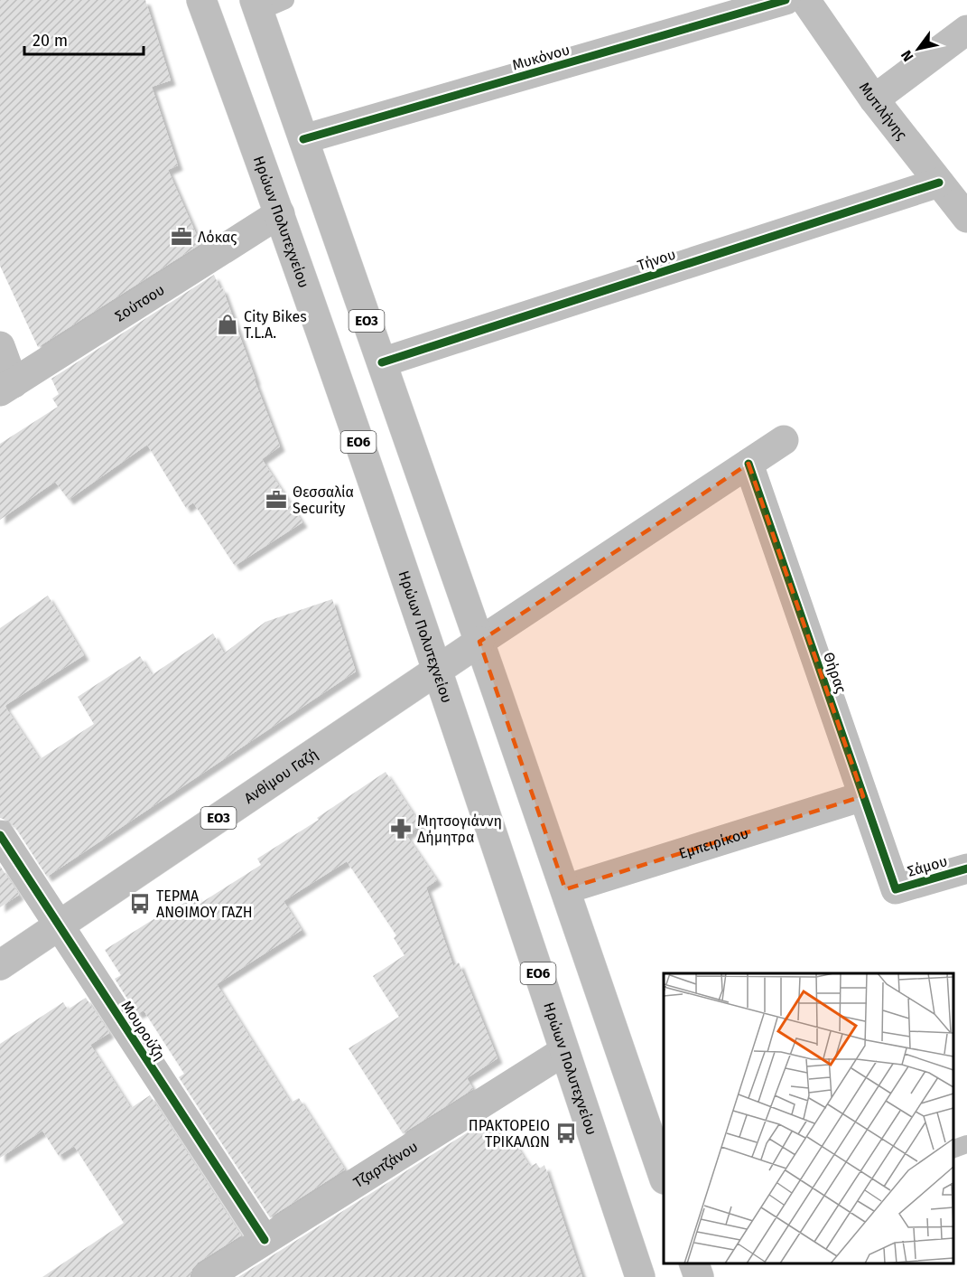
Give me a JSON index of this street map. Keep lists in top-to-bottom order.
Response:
{
  "streets": {
    "street": [
      "Μυκόνου",
      "Μυτιλήνης",
      "Ηρώων Πολυτεχνείου",
      "Τήνου",
      "Σούτσου",
      "ΕΟ3",
      "ΕΟ6",
      "Θήρας",
      "Ανθίμου Γαζή",
      "Εμπειρίκου",
      "Σάμου",
      "Μουρούζη",
      "Τζαρτζάνου"
    ]
  },
  "crossings": [
    ["Μυκόνου", "ΕΟ3"],
    ["Μυτιλήνης", "Τήνου"],
    ["Ηρώων Πολυτεχνείου", "Σούτσου"],
    ["Ηρώων Πολυτεχνείου", "Ανθίμου Γαζή"],
    ["Ηρώων Πολυτεχνείου", "Τζαρτζάνου"],
    ["Τήνου", "ΕΟ3"],
    ["ΕΟ3", "Ανθίμου Γαζή"],
    ["Θήρας", "Εμπειρίκου"],
    ["Θήρας", "Σάμου"],
    ["Ανθίμου Γαζή", "Μουρούζη"],
    ["Μουρούζη", "Τζαρτζάνου"]
  ],
  "places": {
    "office": ["Λόκας", "Θεσσαλία Security"],
    "shop": ["City Bikes T.L.A."],
    "pharmacy": ["Μητσογιάννη Δήμητρα"],
    "bus stop": ["ΤΕΡΜΑ ΑΝΘΙΜΟΥ ΓΑΖΗ", "ΠΡΑΚΤΟΡΕΙΟ ΤΡΙΚΑΛΩΝ"]
  },
  "scale_bar": "20 m",
  "north": "bottom left"
}
